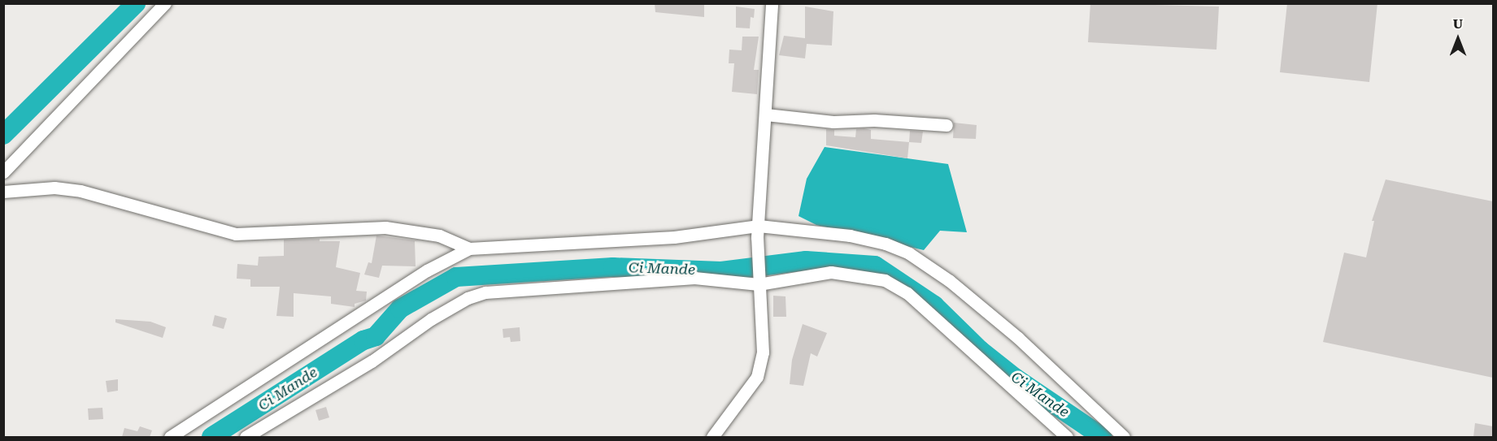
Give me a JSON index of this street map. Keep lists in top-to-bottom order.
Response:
{
  "water": ["Ci Mande"],
  "north": "top"
}
